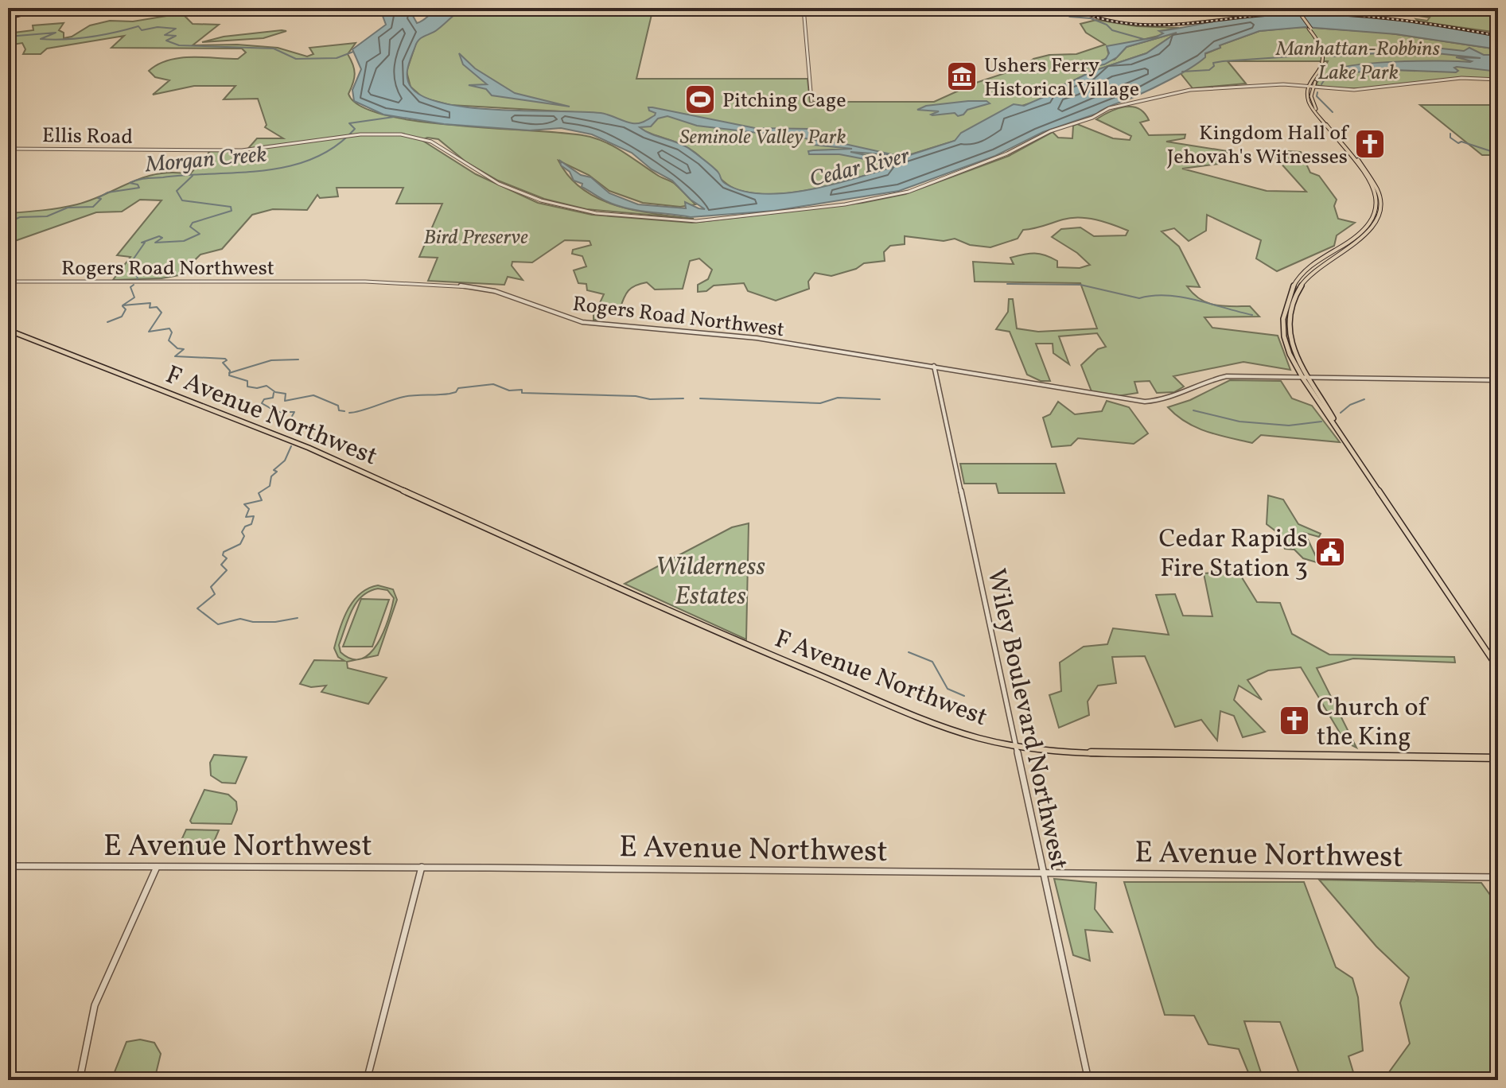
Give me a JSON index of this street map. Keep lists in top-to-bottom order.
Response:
{
  "streets": {
    "main road": ["F Avenue Northwest"],
    "street": [
      "Ellis Road",
      "Rogers Road Northwest",
      "Wiley Boulevard Northwest",
      "E Avenue Northwest"
    ]
  },
  "crossings": [
    ["Rogers Road Northwest", "Wiley Boulevard Northwest"],
    ["F Avenue Northwest", "Wiley Boulevard Northwest"],
    ["Wiley Boulevard Northwest", "E Avenue Northwest"]
  ],
  "water": ["Morgan Creek", "Cedar River"],
  "parks": [
    "Manhattan-Robbins Lake Park",
    "Seminole Valley Park",
    "Bird Preserve",
    "Wilderness Estates"
  ],
  "places": {
    "museum": ["Ushers Ferry Historical Village"],
    "sports": ["Pitching Cage"],
    "church": ["Kingdom Hall of Jehovah's Witnesses", "Church of the King"],
    "public building": ["Cedar Rapids Fire Station 3"]
  }
}
